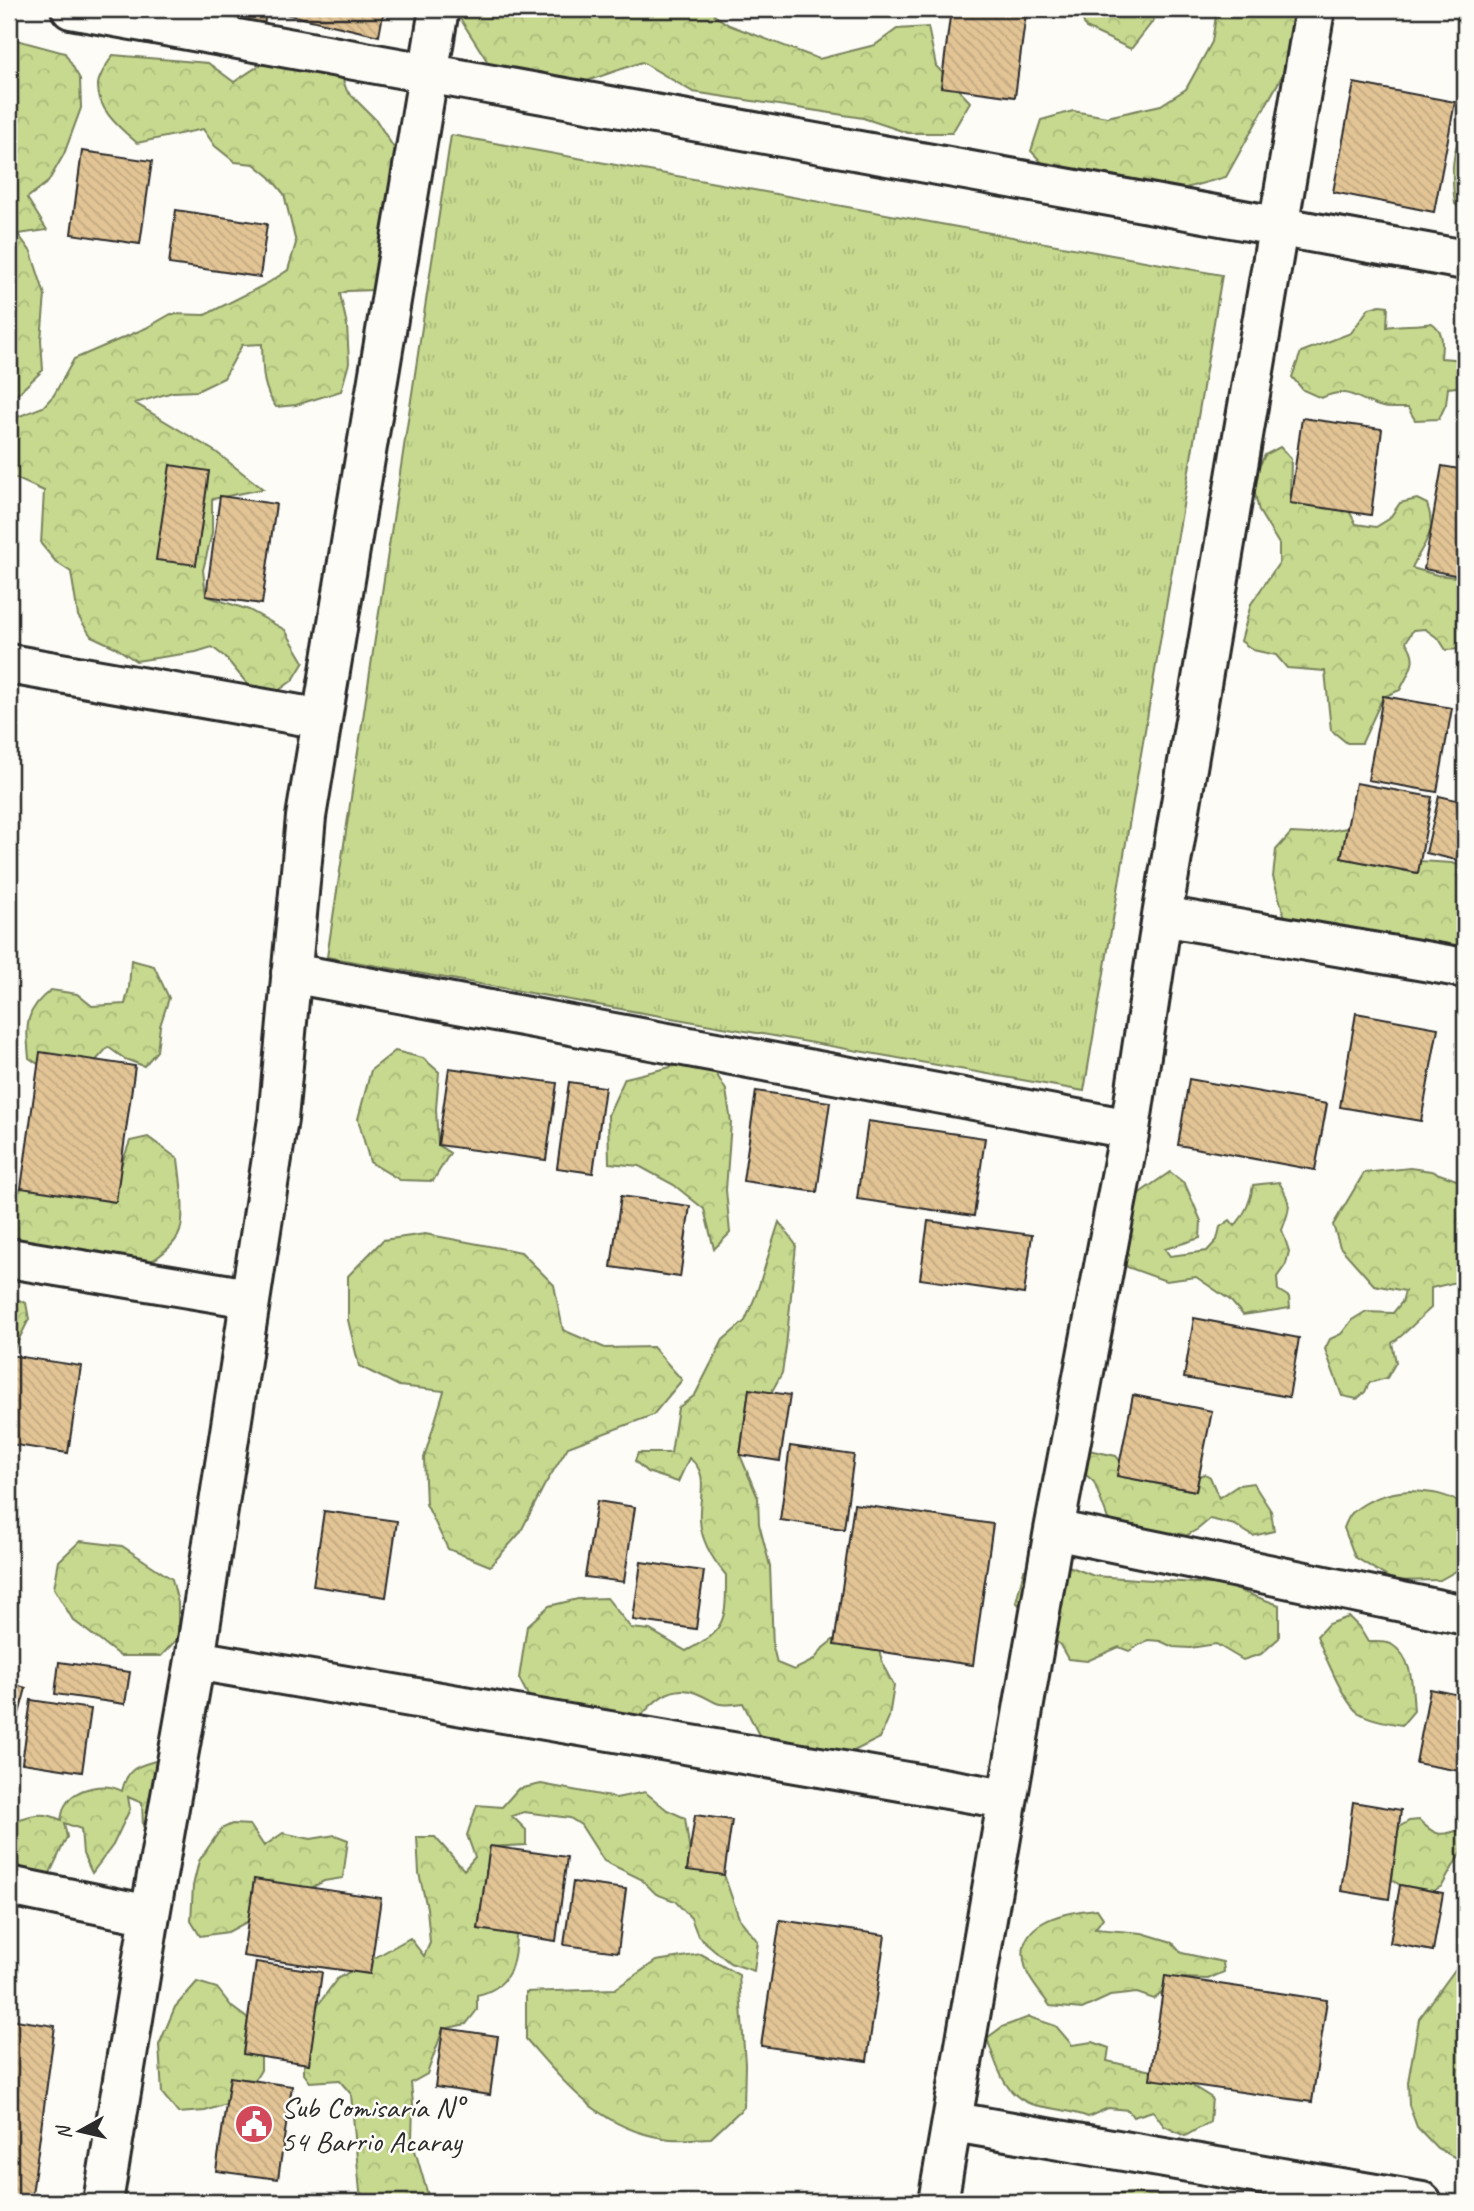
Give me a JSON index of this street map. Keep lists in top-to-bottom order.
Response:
{
  "places": {
    "public building": ["Sub Comisaría N° 54 Barrio Acaray"]
  },
  "north": "left"
}
